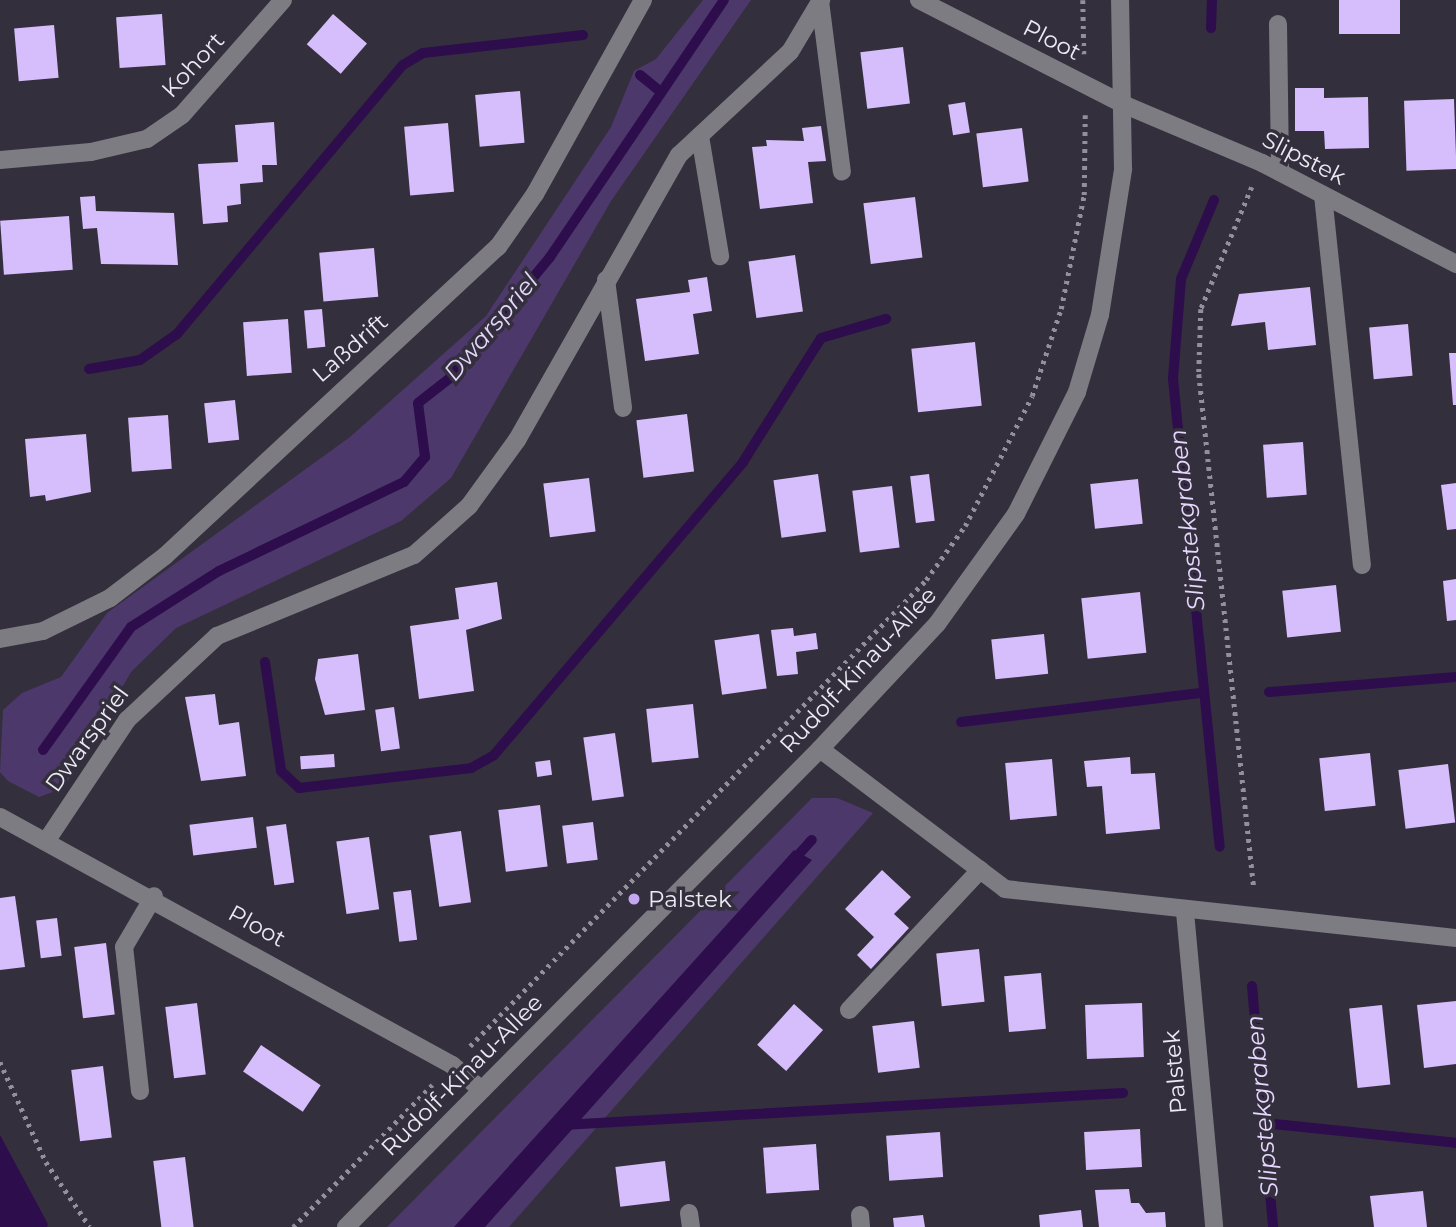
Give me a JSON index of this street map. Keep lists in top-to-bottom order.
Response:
{
  "streets": {
    "street": [
      "Ploot",
      "Kohort",
      "Slipstek",
      "Laßdrift",
      "Rudolf-Kinau-Allee",
      "Dwarspriel",
      "Palstek"
    ]
  },
  "crossings": [
    ["Ploot", "Slipstek"],
    ["Ploot", "Rudolf-Kinau-Allee"],
    ["Ploot", "Dwarspriel"],
    ["Slipstek", "Rudolf-Kinau-Allee"]
  ],
  "water": ["Dwarspriel", "Slipstekgraben"],
  "places": ["Palstek"]
}
